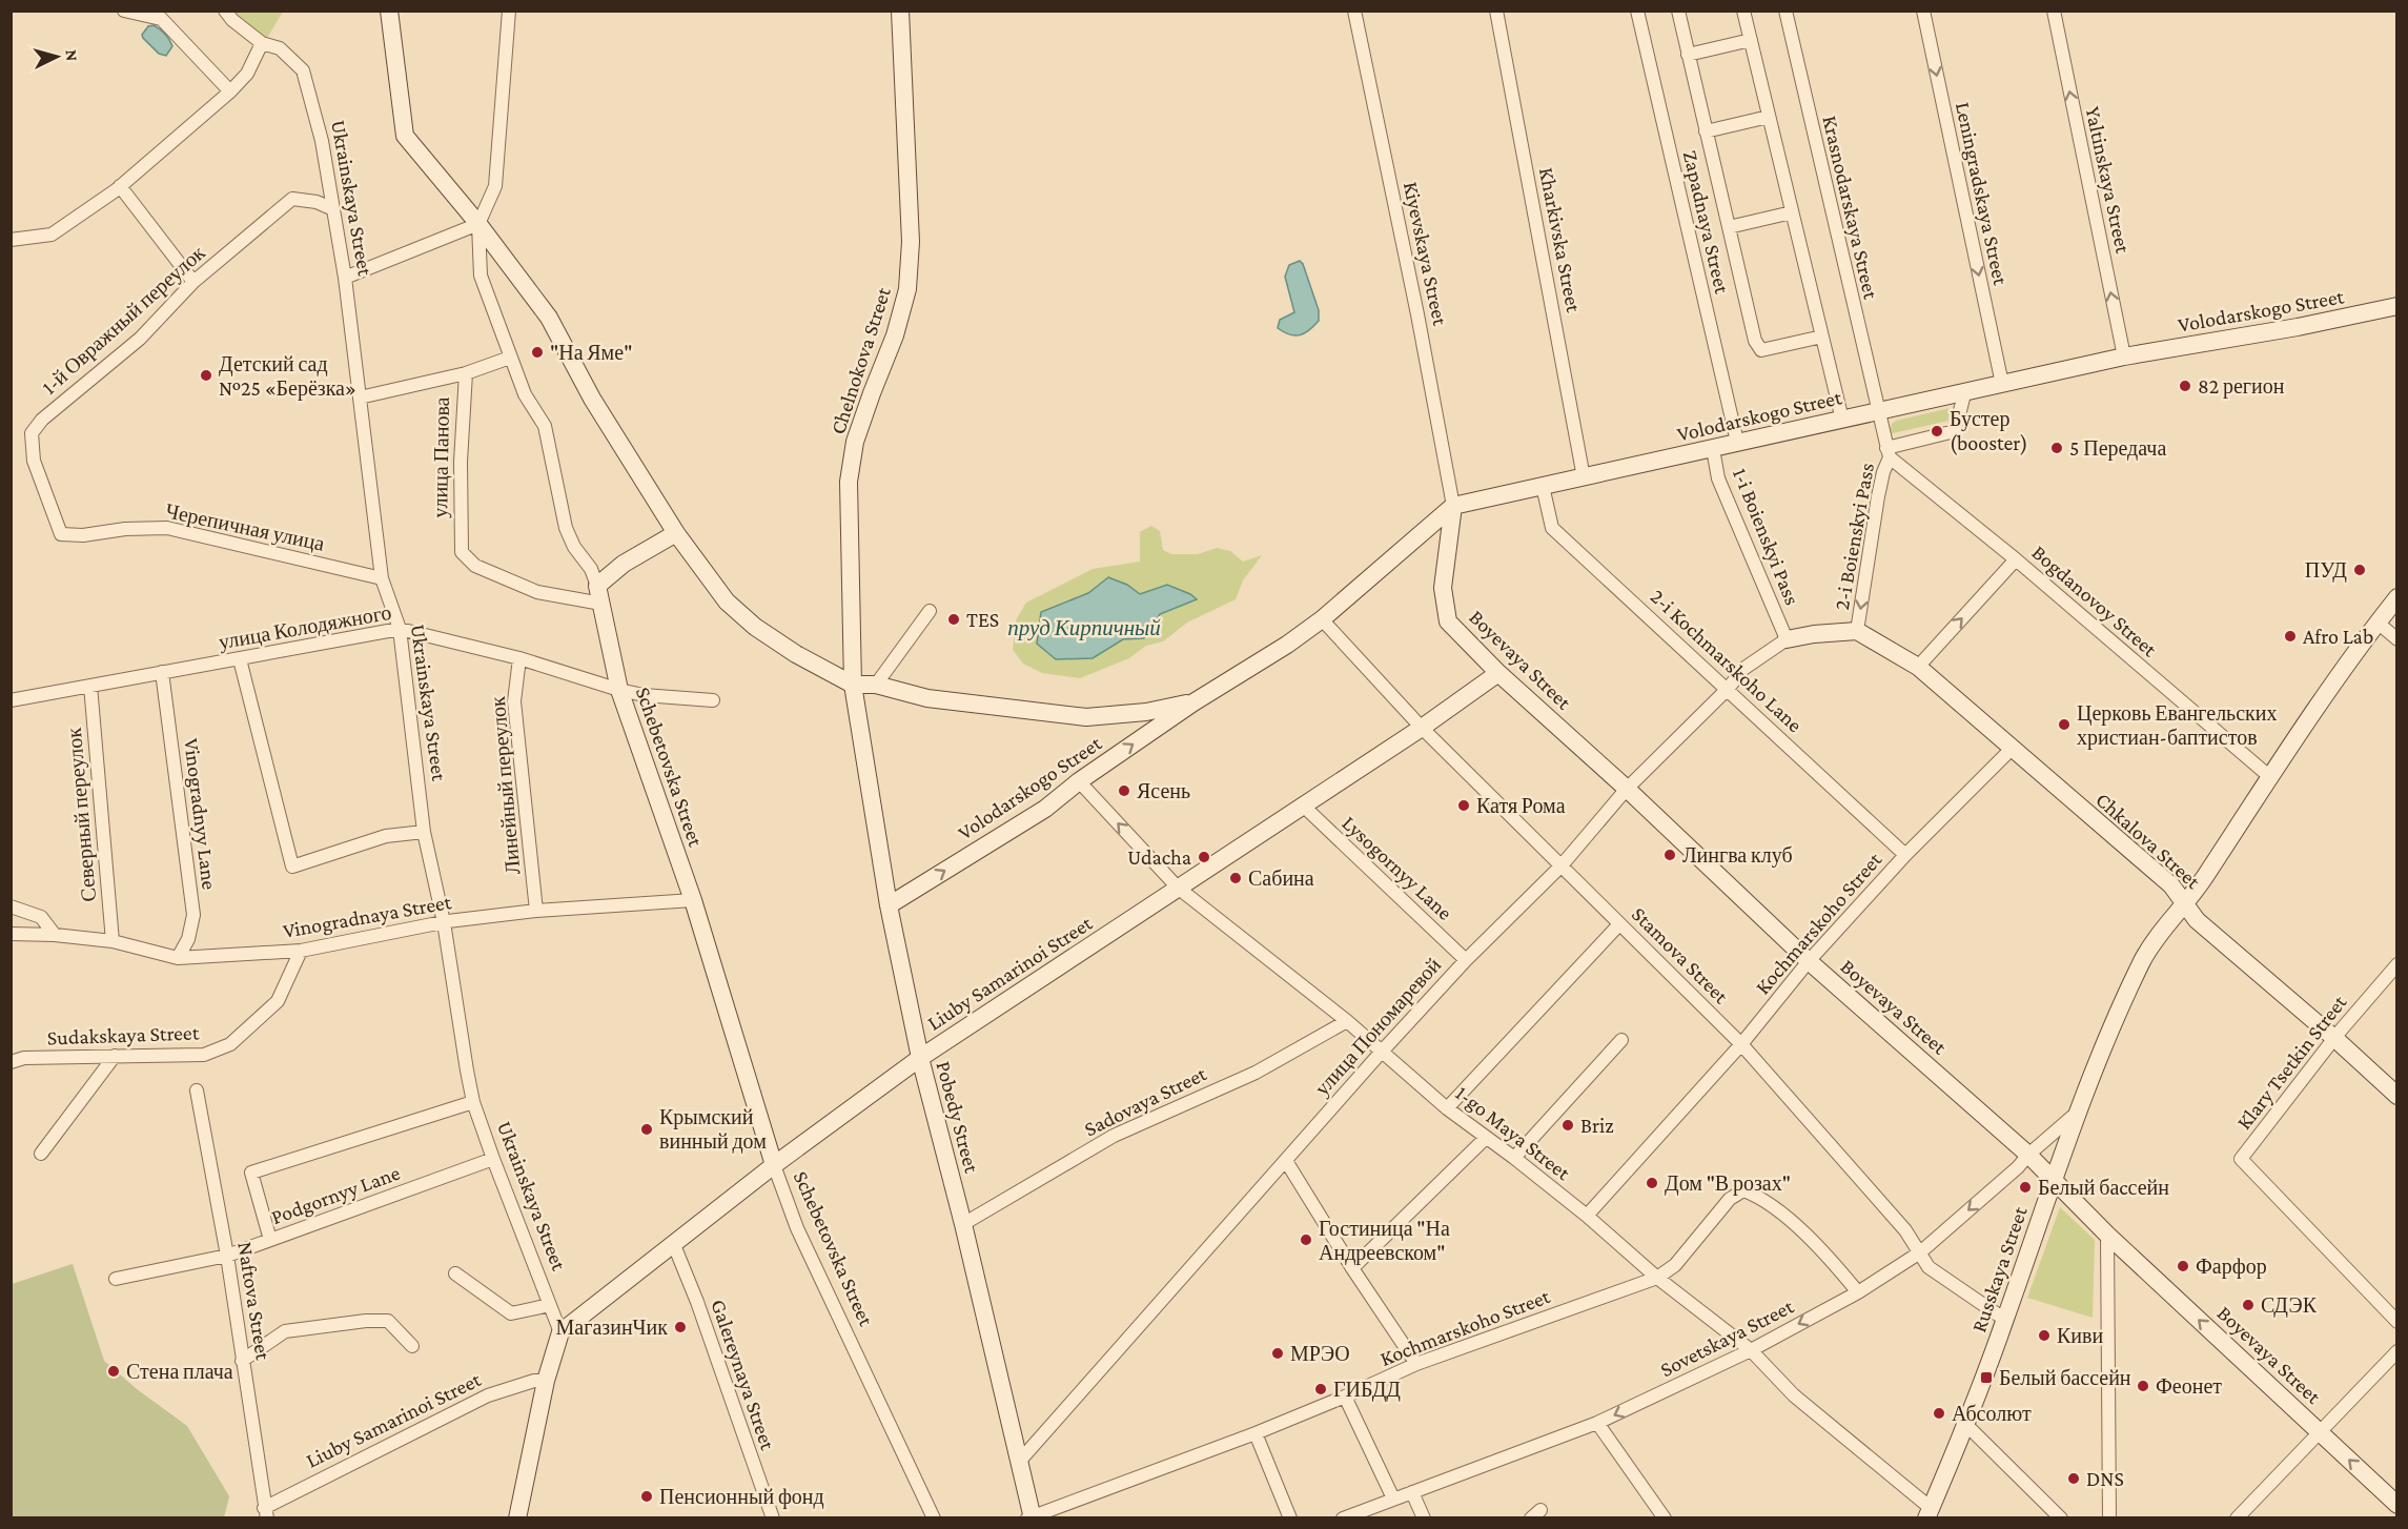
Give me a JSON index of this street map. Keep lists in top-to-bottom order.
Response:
{
  "streets": {
    "main road": [
      "Volodarskogo Street",
      "Chelnokova Street",
      "Boyevaya Street",
      "Schebetovska Street",
      "Chkalova Street",
      "Liuby Samarinoi Street",
      "Pobedy Street",
      "Russkaya Street"
    ],
    "street": [
      "Yaltinskaya Street",
      "Leningradskaya Street",
      "Ukrainskaya Street",
      "Krasnodarskaya Street",
      "Zapadnaya Street",
      "Kharkivska Street",
      "Kiyevskaya Street",
      "1-й Овражный переулок",
      "улица Панова",
      "Черепичная улица",
      "1-i Boienskyi Pass",
      "2-i Boienskyi Pass",
      "Bogdanovoy Street",
      "улица Колодяжного",
      "2-i Kochmarskoho Lane",
      "Линейный переулок",
      "Vinogradnyy Lane",
      "Северный переулок",
      "Lysogornyy Lane",
      "Vinogradnaya Street",
      "Kochmarskoho Street",
      "Stamova Street",
      "улица Пономаревой",
      "Sudakskaya Street",
      "Klary Tsetkin Street",
      "Sadovaya Street",
      "1-go Maya Street",
      "Podgornyy Lane",
      "Naftova Street",
      "Sovetskaya Street",
      "Galereynaya Street"
    ]
  },
  "crossings": [
    ["Yaltinskaya Street", "Volodarskogo Street"],
    ["Leningradskaya Street", "Volodarskogo Street"],
    ["Ukrainskaya Street", "1-й Овражный переулок"],
    ["Ukrainskaya Street", "Черепичная улица"],
    ["Ukrainskaya Street", "улица Колодяжного"],
    ["Ukrainskaya Street", "Vinogradnaya Street"],
    ["Ukrainskaya Street", "Liuby Samarinoi Street"],
    ["Ukrainskaya Street", "Podgornyy Lane"],
    ["Krasnodarskaya Street", "Volodarskogo Street"],
    ["Krasnodarskaya Street", "2-i Boienskyi Pass"],
    ["Zapadnaya Street", "Volodarskogo Street"],
    ["Kharkivska Street", "Volodarskogo Street"],
    ["Kiyevskaya Street", "Volodarskogo Street"],
    ["Kiyevskaya Street", "Boyevaya Street"],
    ["Volodarskogo Street", "Chelnokova Street"],
    ["Volodarskogo Street", "1-i Boienskyi Pass"],
    ["Volodarskogo Street", "2-i Boienskyi Pass"],
    ["Volodarskogo Street", "Boyevaya Street"],
    ["Volodarskogo Street", "2-i Kochmarskoho Lane"],
    ["Volodarskogo Street", "Stamova Street"],
    ["Volodarskogo Street", "Pobedy Street"],
    ["Volodarskogo Street", "1-go Maya Street"],
    ["1-й Овражный переулок", "Черепичная улица"],
    ["Chelnokova Street", "Pobedy Street"],
    ["улица Панова", "Schebetovska Street"],
    ["1-i Boienskyi Pass", "улица Пономаревой"],
    ["2-i Boienskyi Pass", "Bogdanovoy Street"],
    ["2-i Boienskyi Pass", "Chkalova Street"],
    ["Bogdanovoy Street", "Russkaya Street"],
    ["улица Колодяжного", "Schebetovska Street"],
    ["улица Колодяжного", "Линейный переулок"],
    ["улица Колодяжного", "Vinogradnyy Lane"],
    ["улица Колодяжного", "Северный переулок"],
    ["Boyevaya Street", "Kochmarskoho Street"],
    ["Boyevaya Street", "Liuby Samarinoi Street"],
    ["Boyevaya Street", "улица Пономаревой"],
    ["Boyevaya Street", "Russkaya Street"],
    ["Boyevaya Street", "Sovetskaya Street"],
    ["2-i Kochmarskoho Lane", "Kochmarskoho Street"],
    ["2-i Kochmarskoho Lane", "улица Пономаревой"],
    ["Schebetovska Street", "Vinogradnaya Street"],
    ["Schebetovska Street", "Liuby Samarinoi Street"],
    ["Линейный переулок", "Vinogradnaya Street"],
    ["Vinogradnyy Lane", "Vinogradnaya Street"],
    ["Северный переулок", "Vinogradnaya Street"],
    ["Chkalova Street", "Kochmarskoho Street"],
    ["Chkalova Street", "Klary Tsetkin Street"],
    ["Chkalova Street", "Russkaya Street"],
    ["Lysogornyy Lane", "Liuby Samarinoi Street"],
    ["Lysogornyy Lane", "улица Пономаревой"],
    ["Vinogradnaya Street", "Sudakskaya Street"],
    ["Kochmarskoho Street", "Stamova Street"],
    ["Kochmarskoho Street", "Pobedy Street"],
    ["Kochmarskoho Street", "1-go Maya Street"],
    ["Kochmarskoho Street", "Sovetskaya Street"],
    ["Stamova Street", "Liuby Samarinoi Street"],
    ["Stamova Street", "улица Пономаревой"],
    ["Stamova Street", "Russkaya Street"],
    ["Stamova Street", "Sovetskaya Street"],
    ["Liuby Samarinoi Street", "Pobedy Street"],
    ["Liuby Samarinoi Street", "1-go Maya Street"],
    ["Liuby Samarinoi Street", "Naftova Street"],
    ["Liuby Samarinoi Street", "Galereynaya Street"],
    ["улица Пономаревой", "Pobedy Street"],
    ["улица Пономаревой", "1-go Maya Street"],
    ["Sadovaya Street", "Pobedy Street"],
    ["Sadovaya Street", "1-go Maya Street"],
    ["1-go Maya Street", "Russkaya Street"],
    ["1-go Maya Street", "Sovetskaya Street"],
    ["Podgornyy Lane", "Naftova Street"],
    ["Russkaya Street", "Sovetskaya Street"]
  ],
  "one_way": [
    "Yaltinskaya Street",
    "Leningradskaya Street",
    "2-i Boienskyi Pass",
    "Sovetskaya Street"
  ],
  "water": ["пруд Кирпичный"],
  "places": {
    "other": [
      "\"На Яме\"",
      "Детский сад №25 «Берёзка»",
      "82 регион",
      "Бустер (booster)",
      "5 Передача",
      "ПУД",
      "TES",
      "Afro Lab",
      "Церковь Евангельских христиан-баптистов",
      "Ясень",
      "Катя Рома",
      "Лингва клуб",
      "Udacha",
      "Сабина",
      "Briz",
      "Крымский винный дом",
      "Дом \"В розах\"",
      "Белый баcсейн",
      "Гостиница \"На Андреевском\"",
      "Фарфор",
      "СДЭК",
      "МагазинЧик",
      "Киви",
      "МРЭО",
      "Стена плача",
      "Феонет",
      "ГИБДД",
      "Абсолют",
      "DNS",
      "Пенсионный фонд"
    ],
    "transit": ["Белый бассейн"]
  },
  "north": "right"
}
